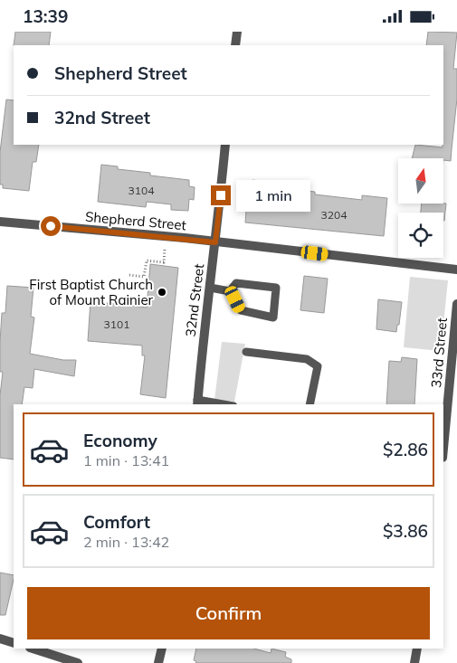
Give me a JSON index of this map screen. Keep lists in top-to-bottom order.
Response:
{
  "streets": {
    "street": ["Shepherd Street", "32nd Street", "33rd Street"]
  },
  "crossings": [
    ["Shepherd Street", "32nd Street"]
  ],
  "places": ["First Baptist Church of Mount Rainier"],
  "house_numbers": ["3104", "3204", "3101"],
  "north": "top",
  "page": {
    "status": "13:39",
    "banner": ["Shepherd Street", "32nd Street"],
    "bubble": "1 min",
    "list": [
      {
        "name": "Economy",
        "note": "1 min · 13:41",
        "value": "$2.86"
      },
      {
        "name": "Comfort",
        "note": "2 min · 13:42",
        "value": "$3.86"
      }
    ],
    "buttons": "Confirm"
  }
}
